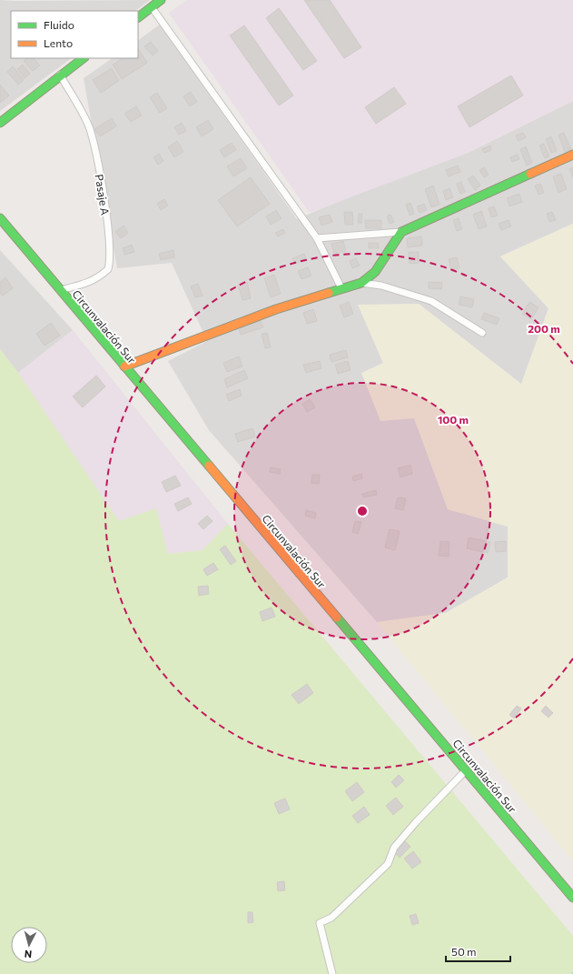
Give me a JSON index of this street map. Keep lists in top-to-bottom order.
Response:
{
  "streets": {
    "main road": ["Circunvalación Sur"],
    "street": ["Pasaje A"]
  },
  "crossings": [
    ["Pasaje A", "Circunvalación Sur"]
  ],
  "legend": ["Fluido", "Lento"],
  "scale_bar": "50 m",
  "north": "bottom",
  "rings": ["200 m", "100 m"]
}
